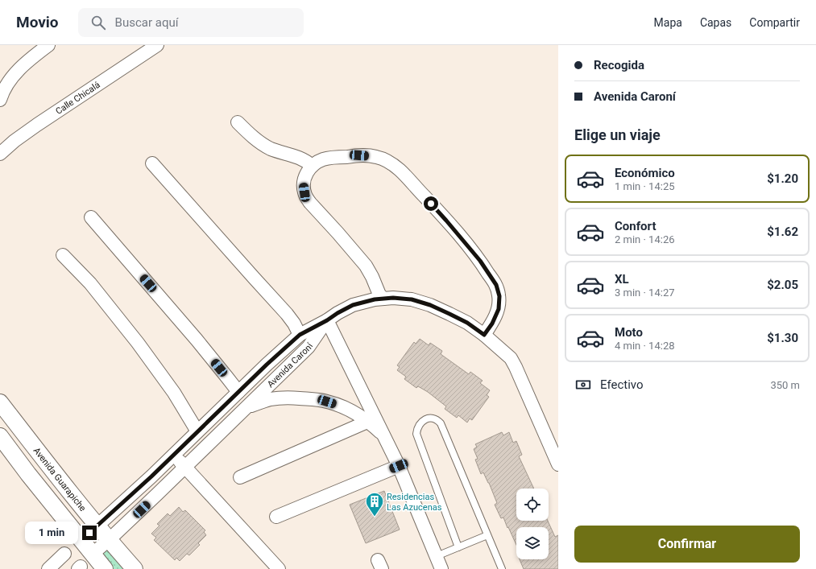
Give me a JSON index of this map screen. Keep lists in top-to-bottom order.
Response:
{
  "streets": {
    "street": ["Calle Chicalá", "Avenida Caroní", "Avenida Guarapiche"]
  },
  "crossings": [
    ["Avenida Caroní", "Avenida Guarapiche"]
  ],
  "places": {
    "building": ["Residencias Las Azucenas"]
  },
  "page": {
    "header": "Movio",
    "search": "Buscar aquí",
    "nav": ["Mapa", "Capas", "Compartir"],
    "banner": ["Recogida", "Avenida Caroní"],
    "heading": "Elige un viaje",
    "list": [
      {
        "name": "Económico",
        "note": "1 min · 14:25",
        "value": "$1.20"
      },
      {
        "name": "Confort",
        "note": "2 min · 14:26",
        "value": "$1.62"
      },
      {
        "name": "XL",
        "note": "3 min · 14:27",
        "value": "$2.05"
      },
      {
        "name": "Moto",
        "note": "4 min · 14:28",
        "value": "$1.30"
      }
    ],
    "pay": ["Efectivo", "350 m"],
    "buttons": "Confirmar",
    "bubble": "1 min"
  }
}
